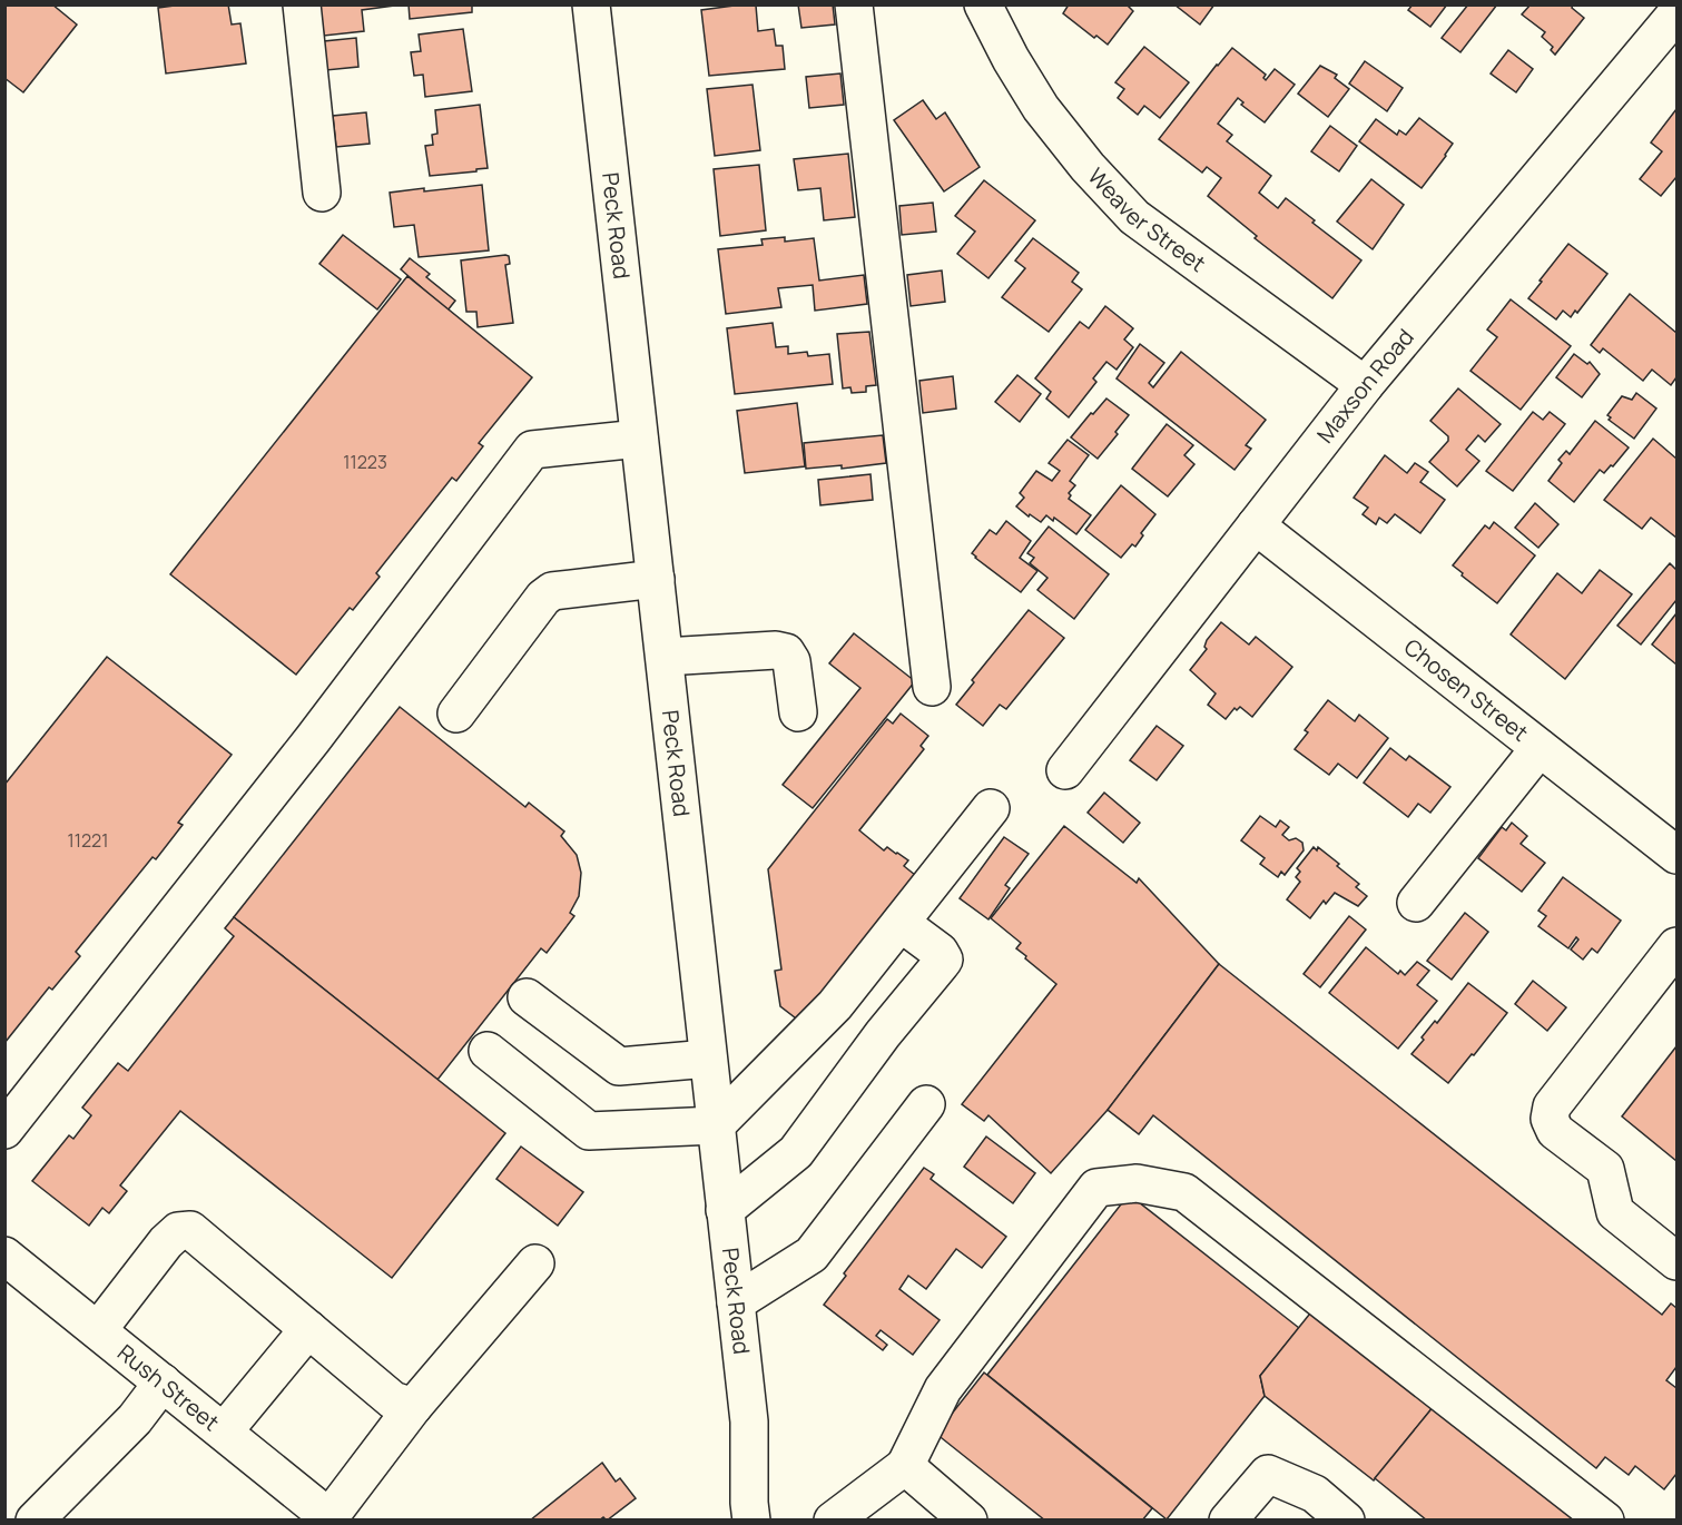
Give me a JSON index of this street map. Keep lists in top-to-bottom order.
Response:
{
  "streets": {
    "street": [
      "Weaver Street",
      "Peck Road",
      "Maxson Road",
      "Chosen Street",
      "Rush Street"
    ]
  },
  "crossings": [
    ["Weaver Street", "Maxson Road"],
    ["Maxson Road", "Chosen Street"]
  ],
  "house_numbers": ["11223", "11221"]
}
